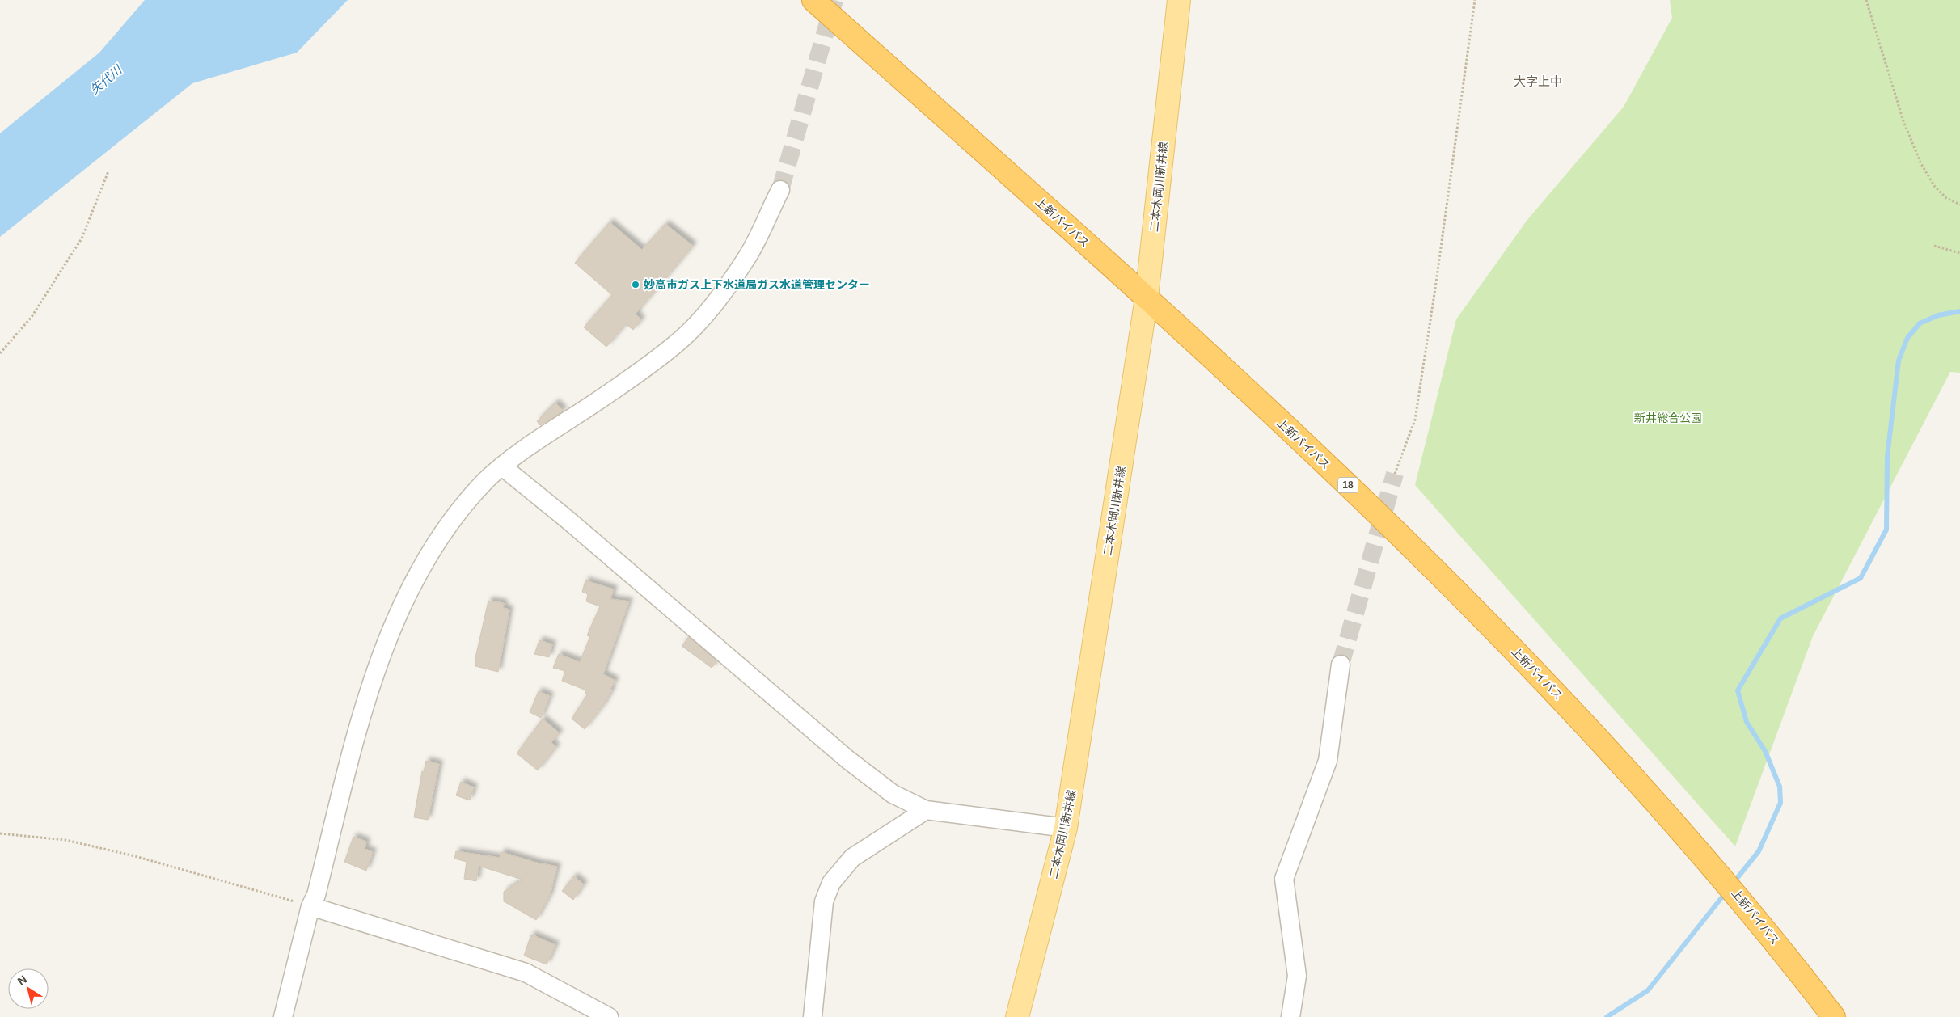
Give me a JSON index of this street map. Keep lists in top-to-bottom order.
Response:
{
  "streets": {
    "highway": ["上新バイパス", "18"],
    "main road": ["二本木岡川新井線"]
  },
  "crossings": [
    ["二本木岡川新井線", "上新バイパス"]
  ],
  "districts": ["大字上中"],
  "water": ["矢代川"],
  "parks": ["新井総合公園"],
  "places": ["妙高市ガス上下水道局ガス水道管理センター"],
  "north": "top left"
}
